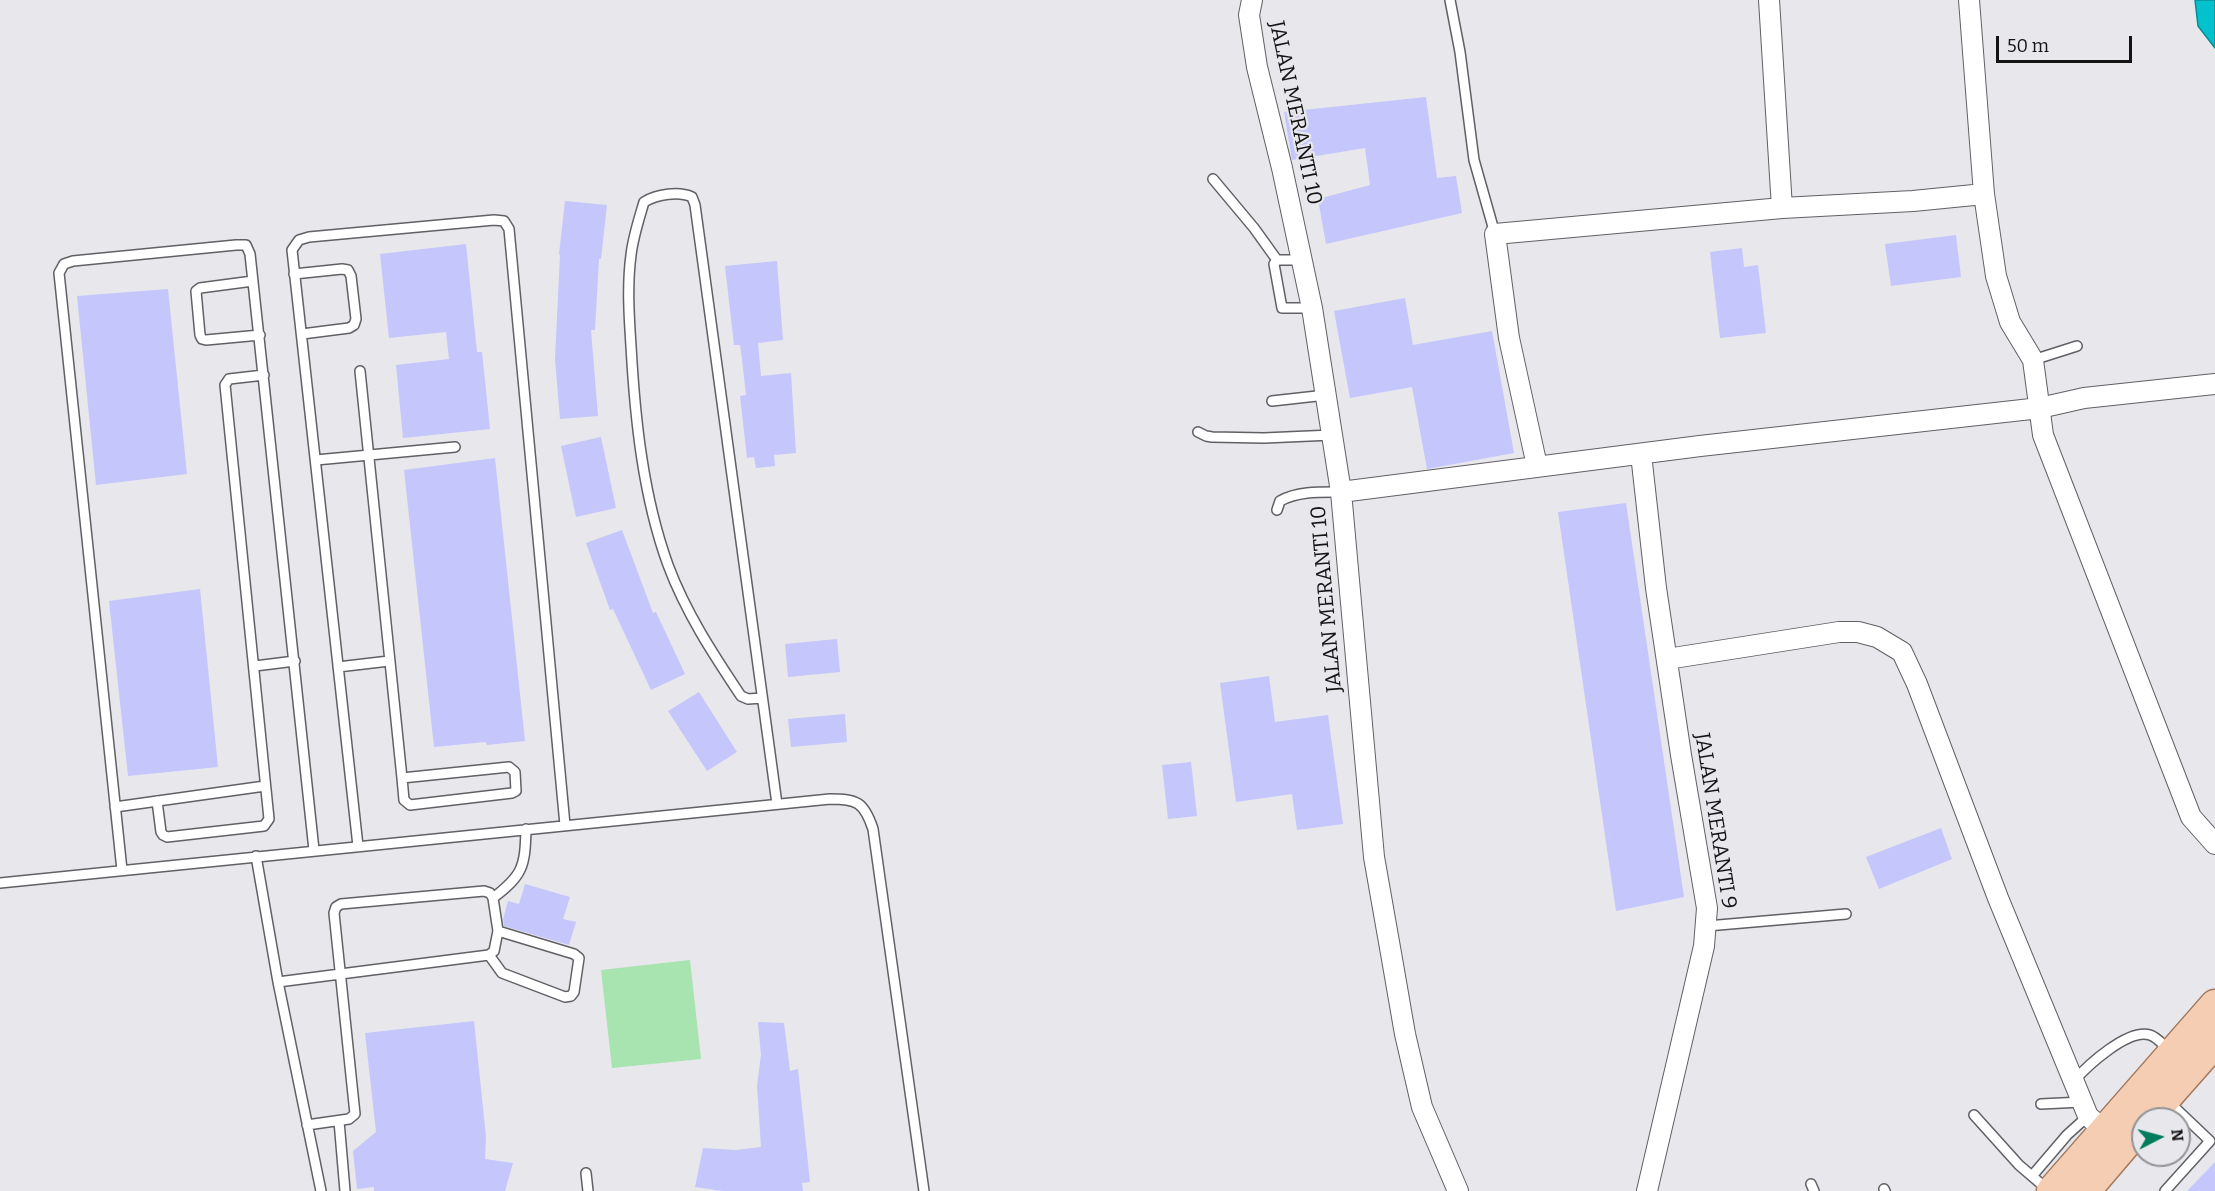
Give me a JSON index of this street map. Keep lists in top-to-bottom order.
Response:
{
  "streets": {
    "street": ["JALAN MERANTI 10", "JALAN MERANTI 9"]
  },
  "scale_bar": "50 m",
  "north": "right"
}
